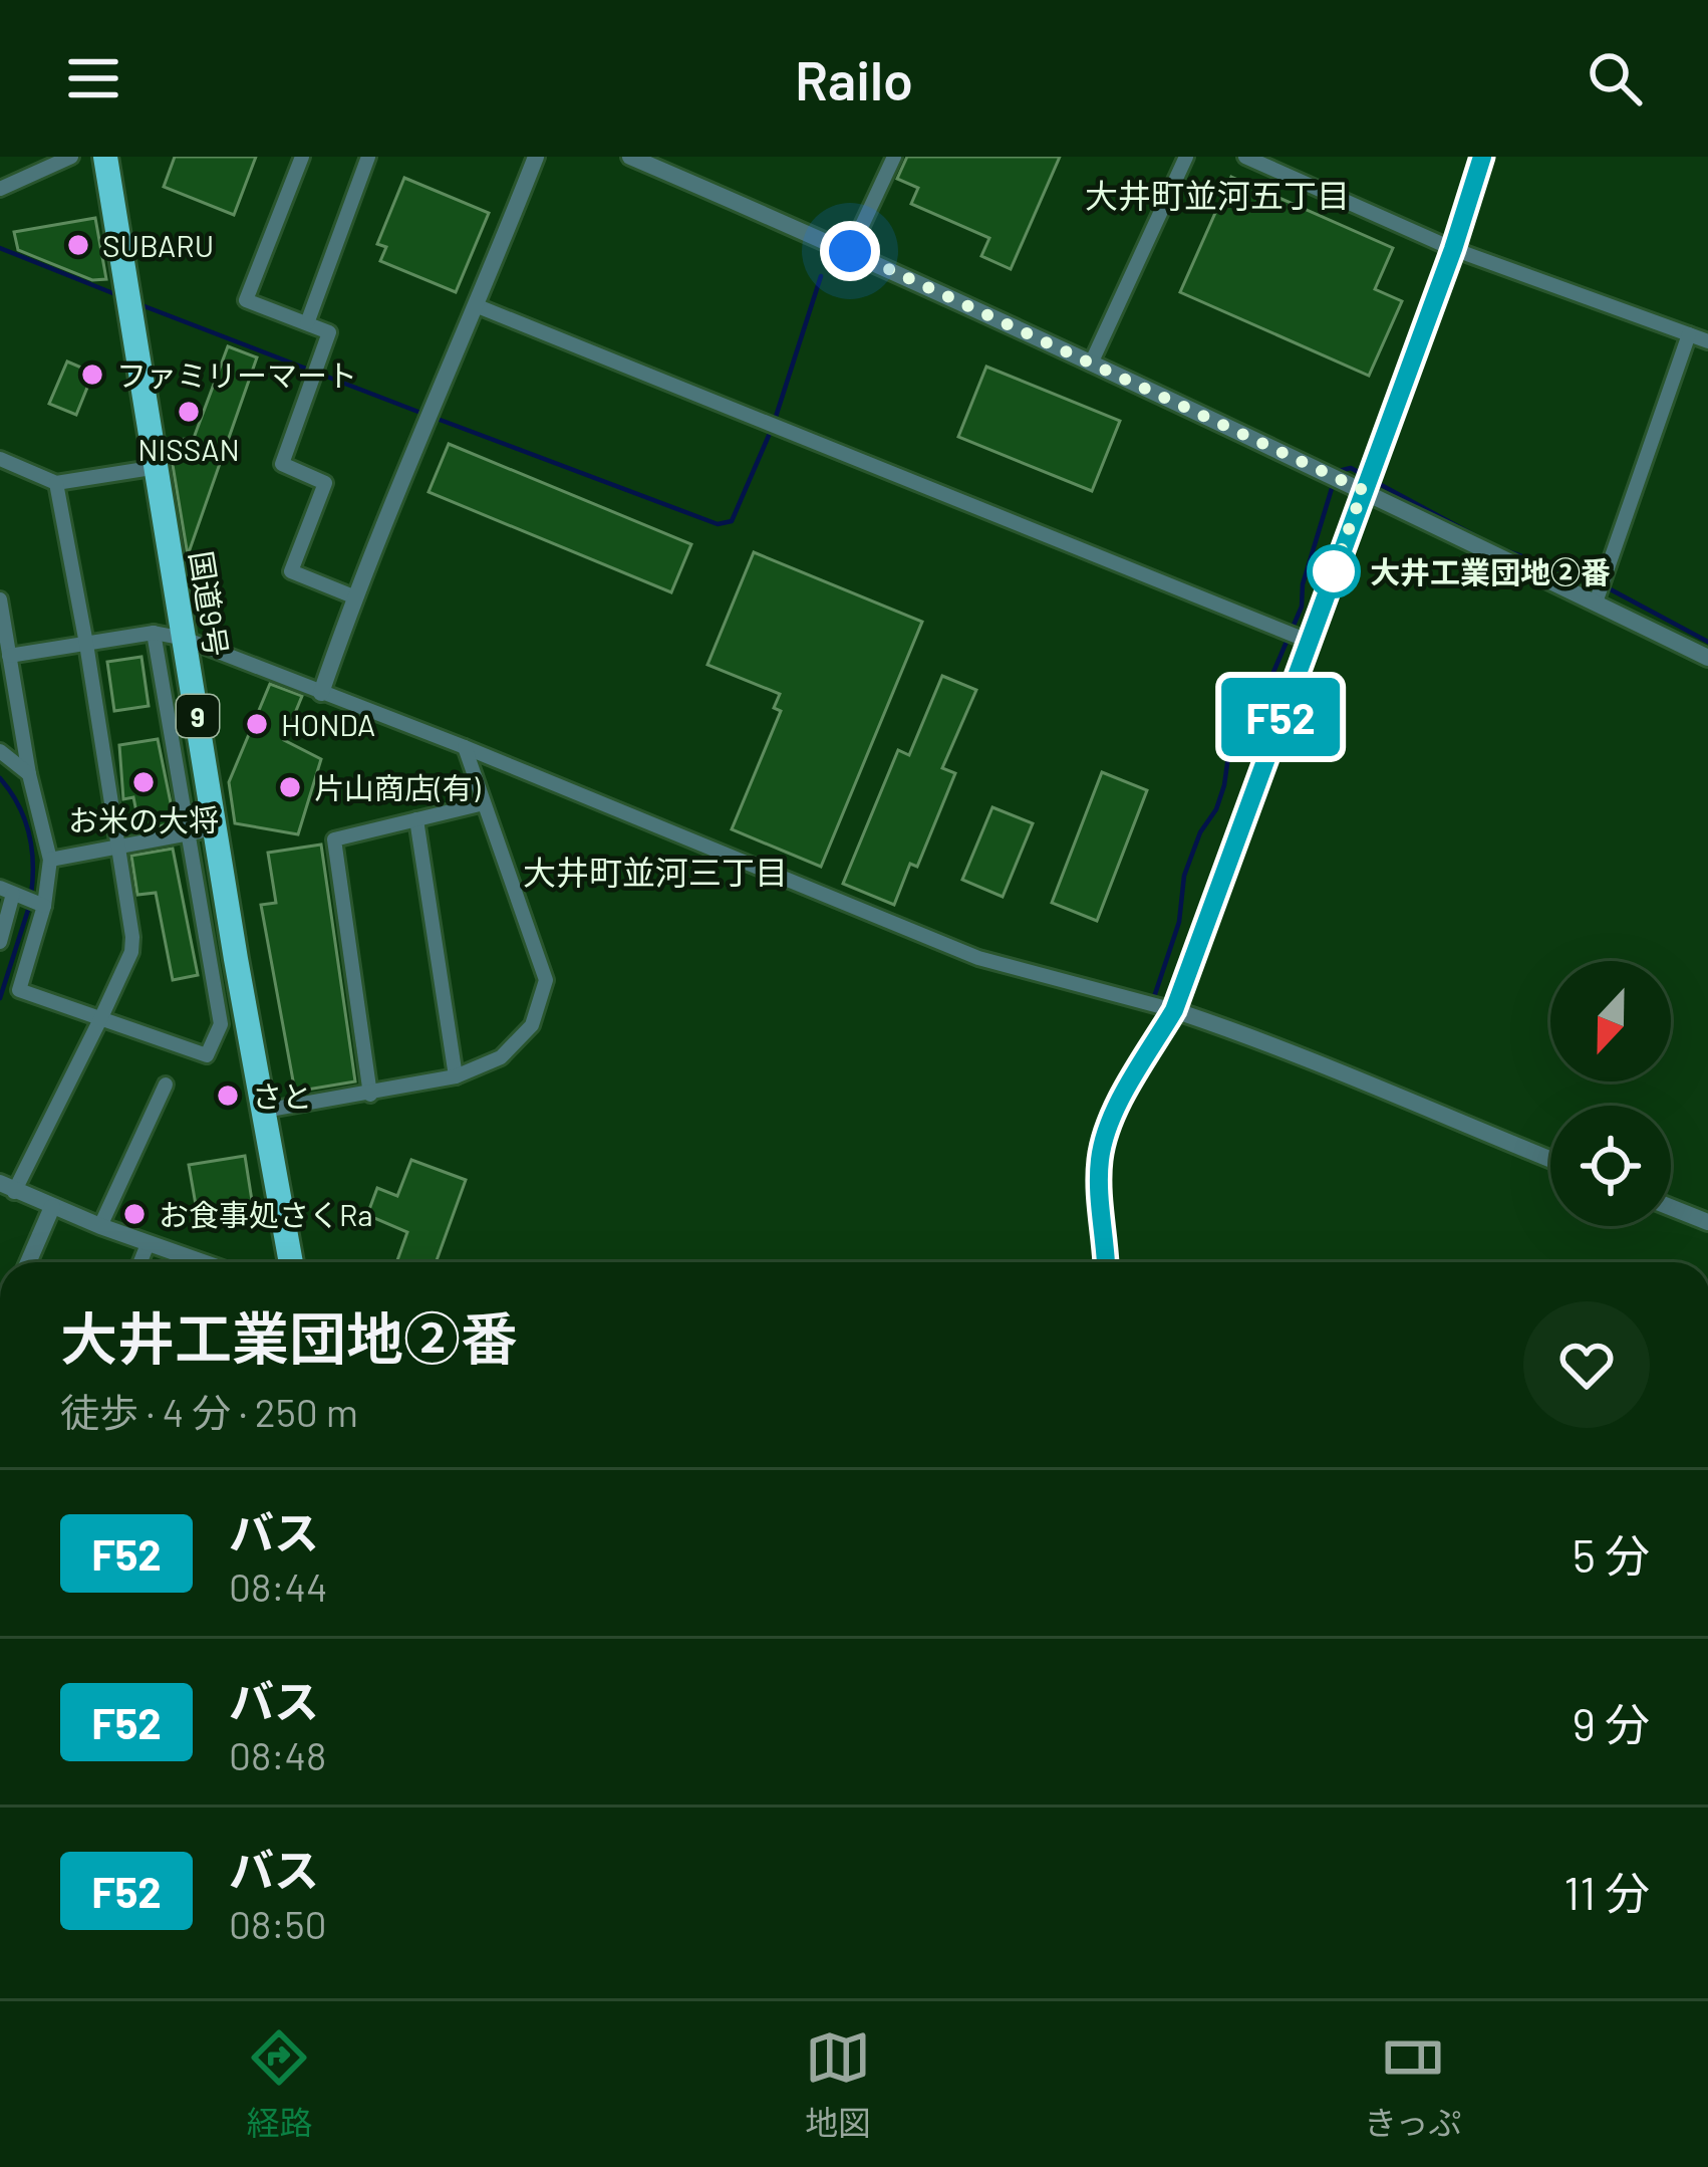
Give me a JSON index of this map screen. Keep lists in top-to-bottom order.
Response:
{
  "streets": {
    "highway": ["国道9号", "9"]
  },
  "districts": ["大井町並河五丁目", "大井町並河三丁目"],
  "places": [
    "SUBARU",
    "ファミリーマート",
    "NISSAN",
    "大井工業団地②番",
    "HONDA",
    "お米の大将",
    "片山商店(有)",
    "さと",
    "お食事処さくRa"
  ],
  "lines": ["bus line F52"],
  "north": "bottom",
  "page": {
    "header": "Railo",
    "on_map": "F52",
    "heading": ["大井工業団地②番", "徒歩 · 4 分 · 250 m"],
    "list": [
      {
        "mark": "F52",
        "name": "バス",
        "note": "08:44",
        "value": "5 分"
      },
      {
        "mark": "F52",
        "name": "バス",
        "note": "08:48",
        "value": "9 分"
      },
      {
        "mark": "F52",
        "name": "バス",
        "note": "08:50",
        "value": "11 分"
      }
    ],
    "tabs": ["経路", "地図", "きっぷ"]
  }
}
